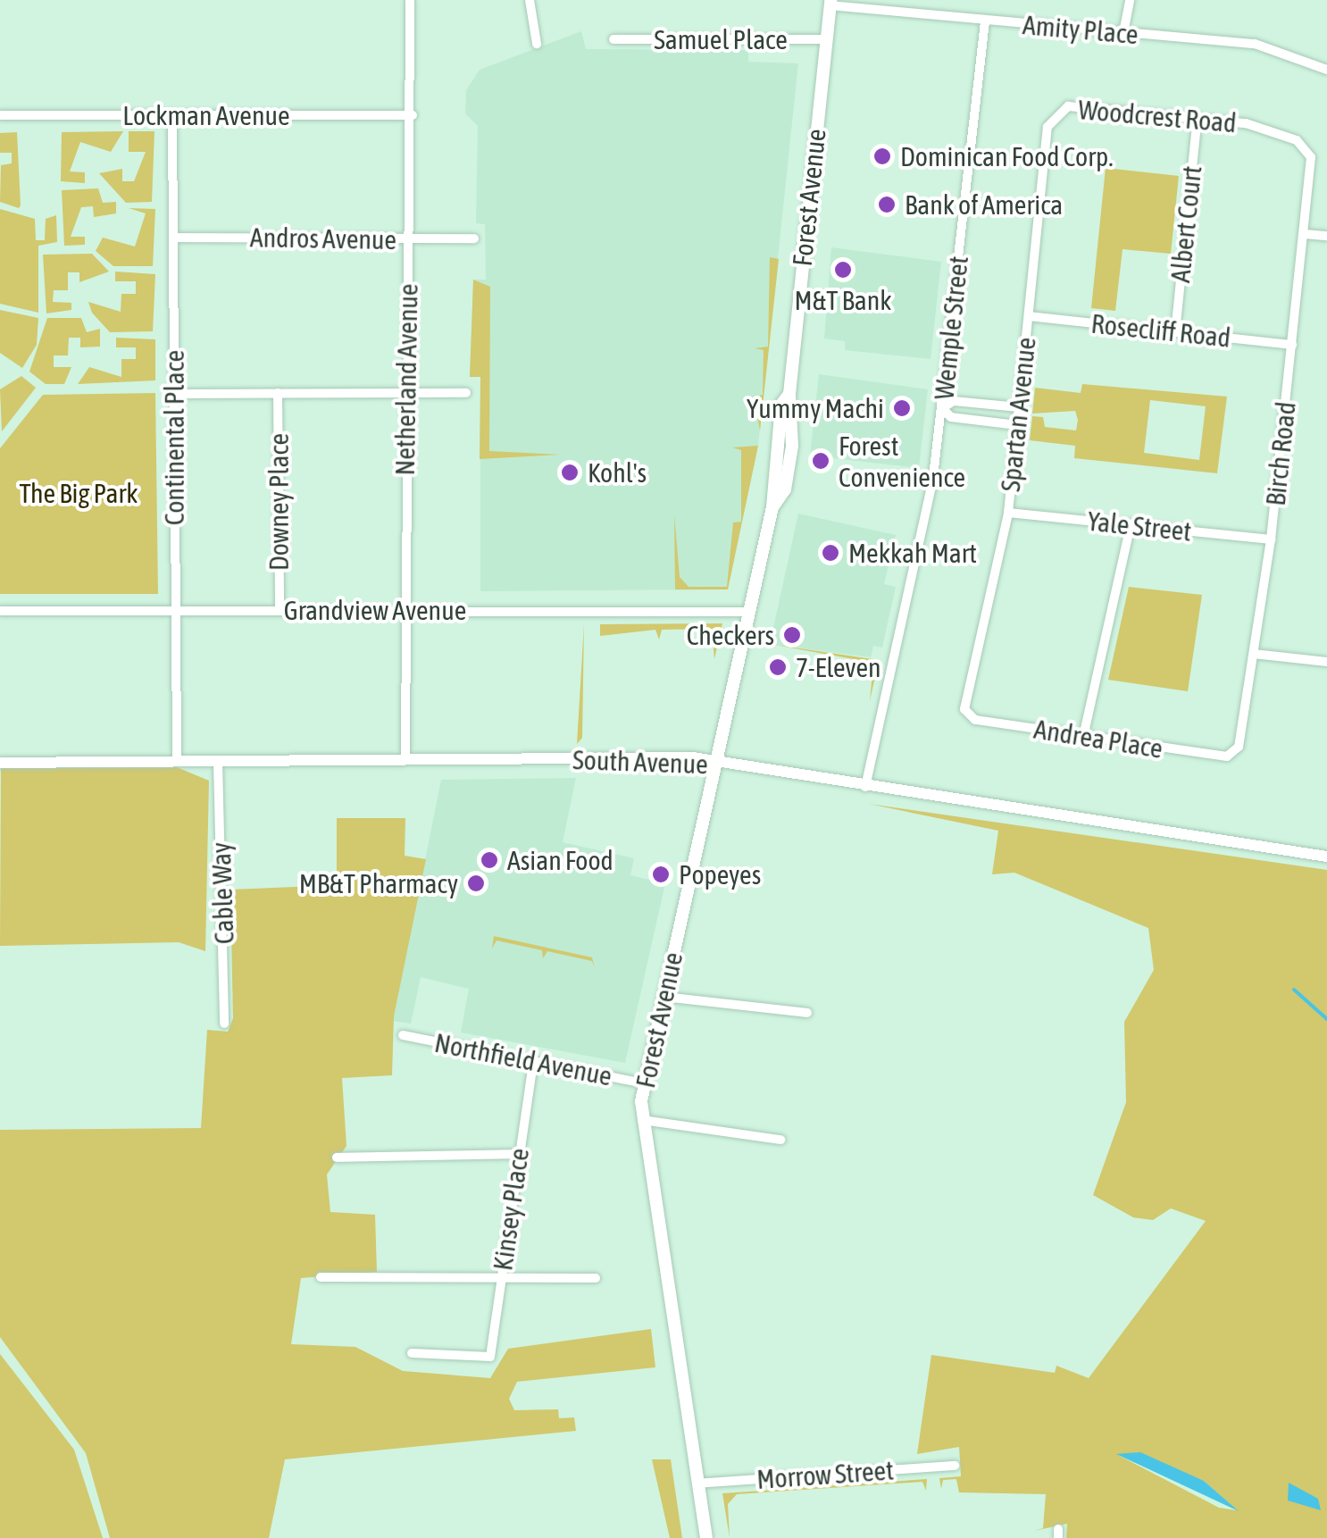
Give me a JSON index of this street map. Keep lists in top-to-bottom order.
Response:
{
  "streets": {
    "main road": ["Forest Avenue"],
    "street": [
      "Amity Place",
      "Samuel Place",
      "Lockman Avenue",
      "Woodcrest Road",
      "Albert Court",
      "Andros Avenue",
      "Wemple Street",
      "Rosecliff Road",
      "Netherland Avenue",
      "Spartan Avenue",
      "Continental Place",
      "Birch Road",
      "Downey Place",
      "Yale Street",
      "Grandview Avenue",
      "Andrea Place",
      "South Avenue",
      "Cable Way",
      "Northfield Avenue",
      "Kinsey Place",
      "Morrow Street"
    ]
  },
  "crossings": [
    ["Amity Place", "Forest Avenue"],
    ["Amity Place", "Wemple Street"],
    ["Samuel Place", "Forest Avenue"],
    ["Lockman Avenue", "Netherland Avenue"],
    ["Lockman Avenue", "Continental Place"],
    ["Woodcrest Road", "Albert Court"],
    ["Woodcrest Road", "Spartan Avenue"],
    ["Woodcrest Road", "Birch Road"],
    ["Forest Avenue", "Grandview Avenue"],
    ["Forest Avenue", "South Avenue"],
    ["Forest Avenue", "Northfield Avenue"],
    ["Forest Avenue", "Morrow Street"],
    ["Albert Court", "Rosecliff Road"],
    ["Andros Avenue", "Netherland Avenue"],
    ["Andros Avenue", "Continental Place"],
    ["Wemple Street", "South Avenue"],
    ["Rosecliff Road", "Spartan Avenue"],
    ["Rosecliff Road", "Birch Road"],
    ["Netherland Avenue", "Grandview Avenue"],
    ["Netherland Avenue", "South Avenue"],
    ["Spartan Avenue", "Yale Street"],
    ["Spartan Avenue", "Andrea Place"],
    ["Continental Place", "Grandview Avenue"],
    ["Continental Place", "South Avenue"],
    ["Birch Road", "Yale Street"],
    ["Birch Road", "Andrea Place"],
    ["Downey Place", "Grandview Avenue"],
    ["South Avenue", "Cable Way"],
    ["Northfield Avenue", "Kinsey Place"]
  ],
  "parks": ["The Big Park"],
  "places": [
    "Dominican Food Corp.",
    "Bank of America",
    "M&T Bank",
    "Yummy Machi",
    "Forest Convenience",
    "Kohl's",
    "Mekkah Mart",
    "Checkers",
    "7-Eleven",
    "Asian Food",
    "Popeyes",
    "MB&T Pharmacy"
  ]
}
